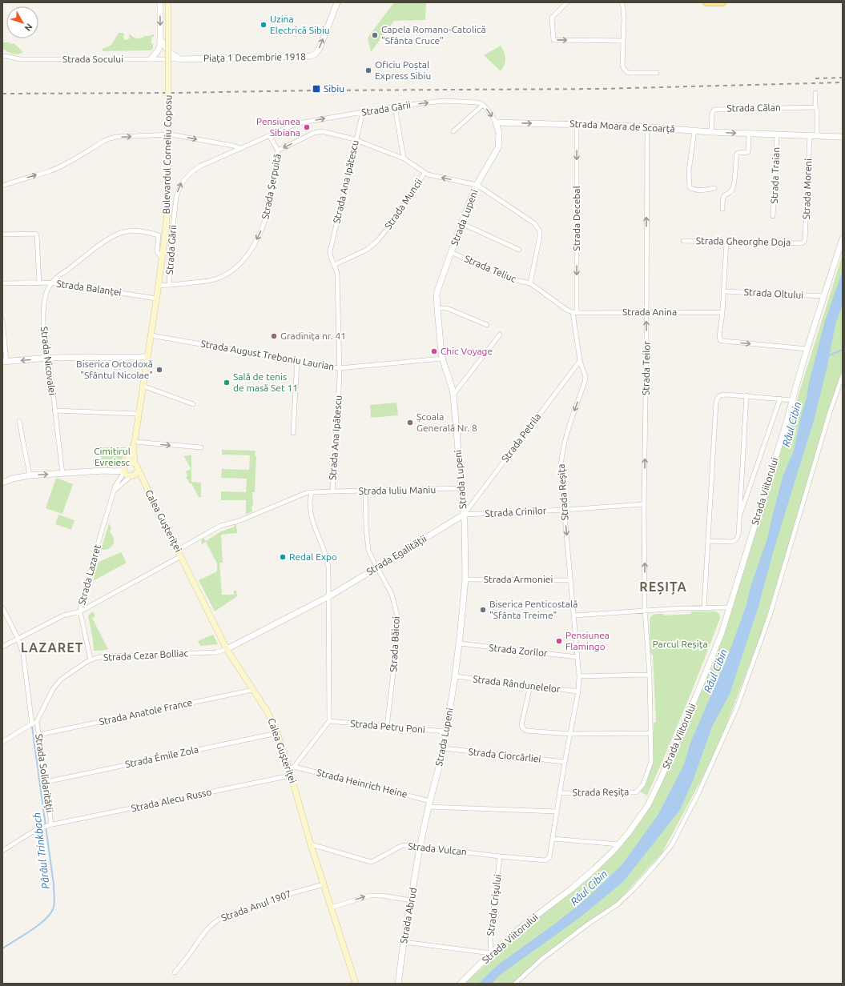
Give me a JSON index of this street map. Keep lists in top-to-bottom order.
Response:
{
  "streets": {
    "main road": ["Bulevardul Corneliu Coposu", "Calea Gușteriței"],
    "street": [
      "Piața 1 Decembrie 1918",
      "Strada Socului",
      "Strada Călan",
      "Strada Gării",
      "Strada Moara de Scoarță",
      "Strada Traian",
      "Strada Ana Ipătescu",
      "Strada Șerpuită",
      "Strada Moreni",
      "Strada Muncii",
      "Strada Lupeni",
      "Strada Decebal",
      "Strada Gheorghe Doja",
      "Strada Teliuc",
      "Strada Balanței",
      "Strada Oltului",
      "Strada Anina",
      "Strada August Treboniu Laurian",
      "Strada Nicovalei",
      "Strada Teilor",
      "Strada Petrila",
      "Strada Iuliu Maniu",
      "Strada Viitorului",
      "Strada Reșița",
      "Strada Crinilor",
      "Strada Egalității",
      "Strada Lazaret",
      "Strada Armoniei",
      "Strada Băicoi",
      "Strada Zorilor",
      "Strada Cezar Bolliac",
      "Strada Rândunelelor",
      "Strada Anatole France",
      "Strada Petru Poni",
      "Strada Ciorcârliei",
      "Strada Émile Zola",
      "Strada Solidarității",
      "Strada Heinrich Heine",
      "Strada Alecu Russo",
      "Strada Vulcan",
      "Strada Crișului",
      "Strada Anul 1907",
      "Strada Abrud"
    ]
  },
  "crossings": [
    ["Piața 1 Decembrie 1918", "Strada Socului"],
    ["Strada Călan", "Strada Moara de Scoarță"],
    ["Strada Gării", "Strada Moara de Scoarță"],
    ["Strada Gării", "Strada Ana Ipătescu"],
    ["Strada Gării", "Strada Șerpuită"],
    ["Strada Gării", "Strada Muncii"],
    ["Strada Gării", "Strada Lupeni"],
    ["Strada Moara de Scoarță", "Strada Traian"],
    ["Strada Moara de Scoarță", "Strada Șerpuită"],
    ["Strada Moara de Scoarță", "Strada Moreni"],
    ["Strada Moara de Scoarță", "Strada Muncii"],
    ["Strada Moara de Scoarță", "Strada Lupeni"],
    ["Strada Moara de Scoarță", "Strada Decebal"],
    ["Strada Moara de Scoarță", "Strada Teilor"],
    ["Strada Ana Ipătescu", "Strada Șerpuită"],
    ["Strada Ana Ipătescu", "Strada Muncii"],
    ["Strada Ana Ipătescu", "Strada August Treboniu Laurian"],
    ["Strada Ana Ipătescu", "Strada Iuliu Maniu"],
    ["Strada Ana Ipătescu", "Calea Gușteriței"],
    ["Strada Șerpuită", "Strada Muncii"],
    ["Strada Șerpuită", "Strada Lupeni"],
    ["Strada Moreni", "Strada Gheorghe Doja"],
    ["Strada Muncii", "Strada Lupeni"],
    ["Strada Lupeni", "Strada Teliuc"],
    ["Strada Lupeni", "Strada August Treboniu Laurian"],
    ["Strada Lupeni", "Strada Petrila"],
    ["Strada Lupeni", "Strada Iuliu Maniu"],
    ["Strada Lupeni", "Strada Crinilor"],
    ["Strada Lupeni", "Strada Egalității"],
    ["Strada Lupeni", "Strada Armoniei"],
    ["Strada Lupeni", "Strada Zorilor"],
    ["Strada Lupeni", "Strada Rândunelelor"],
    ["Strada Lupeni", "Strada Petru Poni"],
    ["Strada Lupeni", "Strada Ciorcârliei"],
    ["Strada Lupeni", "Strada Heinrich Heine"],
    ["Strada Lupeni", "Strada Vulcan"],
    ["Strada Lupeni", "Strada Abrud"],
    ["Strada Decebal", "Strada Anina"],
    ["Strada Decebal", "Strada Reșița"],
    ["Strada Balanței", "Strada Nicovalei"],
    ["Strada Oltului", "Strada Viitorului"],
    ["Strada Anina", "Strada Teilor"],
    ["Strada Anina", "Strada Reșița"],
    ["Strada Teilor", "Strada Reșița"],
    ["Strada Teilor", "Strada Crinilor"],
    ["Strada Petrila", "Strada Reșița"],
    ["Strada Petrila", "Strada Crinilor"],
    ["Strada Petrila", "Strada Egalității"],
    ["Strada Iuliu Maniu", "Strada Băicoi"],
    ["Strada Viitorului", "Strada Crișului"],
    ["Strada Reșița", "Strada Crinilor"],
    ["Strada Reșița", "Strada Armoniei"],
    ["Strada Reșița", "Strada Zorilor"],
    ["Strada Reșița", "Strada Rândunelelor"],
    ["Strada Reșița", "Strada Ciorcârliei"],
    ["Strada Reșița", "Strada Heinrich Heine"],
    ["Strada Reșița", "Strada Vulcan"],
    ["Strada Crinilor", "Strada Egalității"],
    ["Calea Gușteriței", "Strada Egalității"],
    ["Calea Gușteriței", "Strada Lazaret"],
    ["Calea Gușteriței", "Strada Cezar Bolliac"],
    ["Calea Gușteriței", "Strada Anatole France"],
    ["Calea Gușteriței", "Strada Émile Zola"],
    ["Calea Gușteriței", "Strada Heinrich Heine"],
    ["Calea Gușteriței", "Strada Alecu Russo"],
    ["Calea Gușteriței", "Strada Vulcan"],
    ["Calea Gușteriței", "Strada Anul 1907"],
    ["Strada Egalității", "Strada Băicoi"],
    ["Strada Egalității", "Strada Cezar Bolliac"],
    ["Strada Lazaret", "Strada Cezar Bolliac"],
    ["Strada Băicoi", "Strada Petru Poni"],
    ["Strada Cezar Bolliac", "Strada Solidarității"],
    ["Strada Anatole France", "Strada Solidarității"],
    ["Strada Émile Zola", "Strada Solidarității"],
    ["Strada Solidarității", "Strada Alecu Russo"],
    ["Strada Vulcan", "Strada Crișului"],
    ["Strada Vulcan", "Strada Abrud"]
  ],
  "one_way": [
    "Piața 1 Decembrie 1918",
    "Strada Gării",
    "Strada Șerpuită",
    "Strada Decebal",
    "Strada Teilor"
  ],
  "districts": ["REȘIȚA", "LAZARET"],
  "water": ["Râul Cibin", "Pârâul Trinkbach"],
  "parks": ["Cimitirul Evreiesc", "Parcul Reșița"],
  "places": {
    "other": [
      "Uzina Electrică Sibiu",
      "Capela Romano-Catolică \"Sfânta Cruce\"",
      "Oficiu Poștal Express Sibiu",
      "Pensiunea Sibiana",
      "Gradinița nr. 41",
      "Chic Voyage",
      "Biserica Ortodoxă \"Sfântul Nicolae\"",
      "Sală de tenis de masă Set 11",
      "Școala Generală Nr. 8",
      "Redal Expo",
      "Biserica Penticostală \"Sfânta Treime\"",
      "Pensiunea Flamingo"
    ],
    "transit": ["Sibiu"]
  },
  "north": "bottom right"
}
